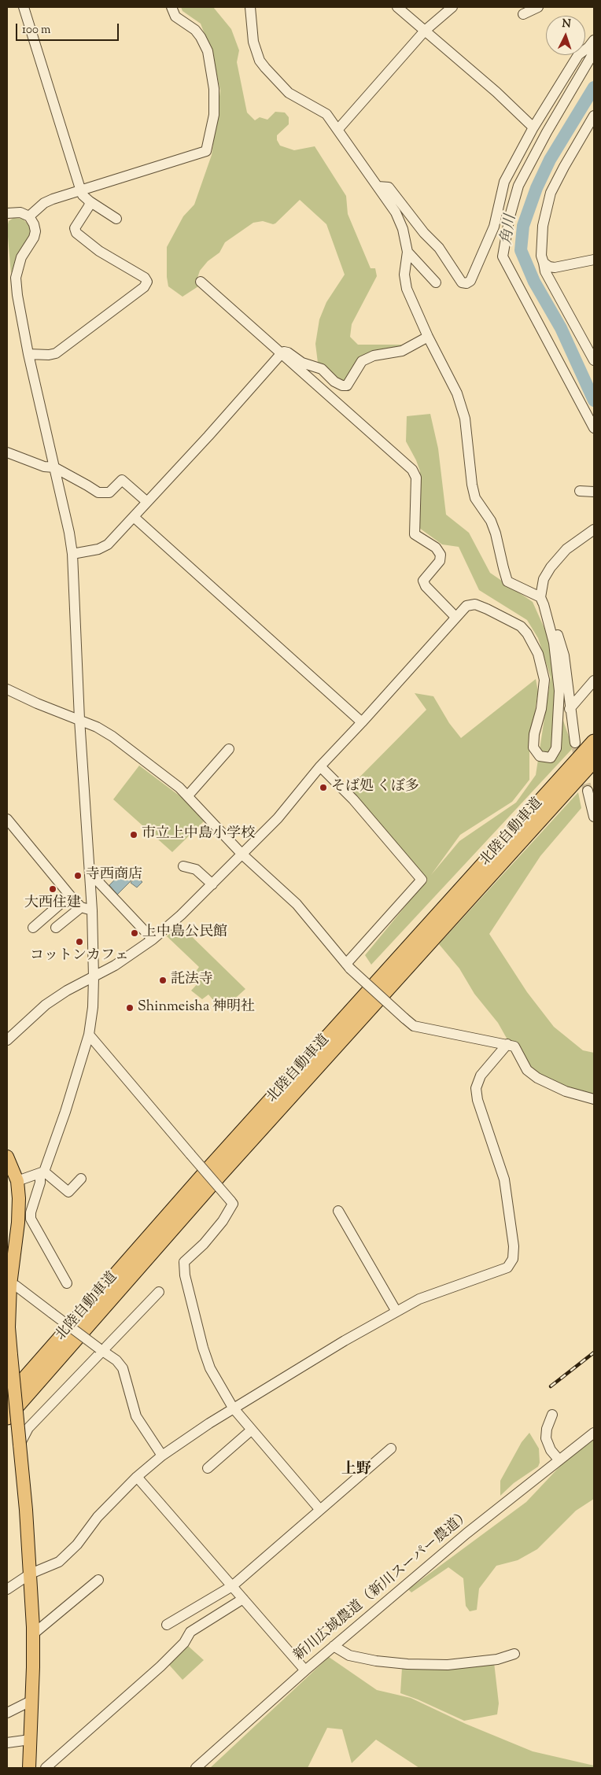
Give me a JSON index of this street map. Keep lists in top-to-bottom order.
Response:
{
  "streets": {
    "highway": ["北陸自動車道"],
    "street": ["新川広域農道（新川スーパー農道）"]
  },
  "districts": ["上野"],
  "water": ["角川"],
  "places": [
    "そば処 くぼ多",
    "市立上中島小学校",
    "寺西商店",
    "大西住建",
    "上中島公民館",
    "コットンカフェ",
    "託法寺",
    "Shinmeisha 神明社"
  ],
  "scale_bar": "100 m",
  "north": "top"
}
